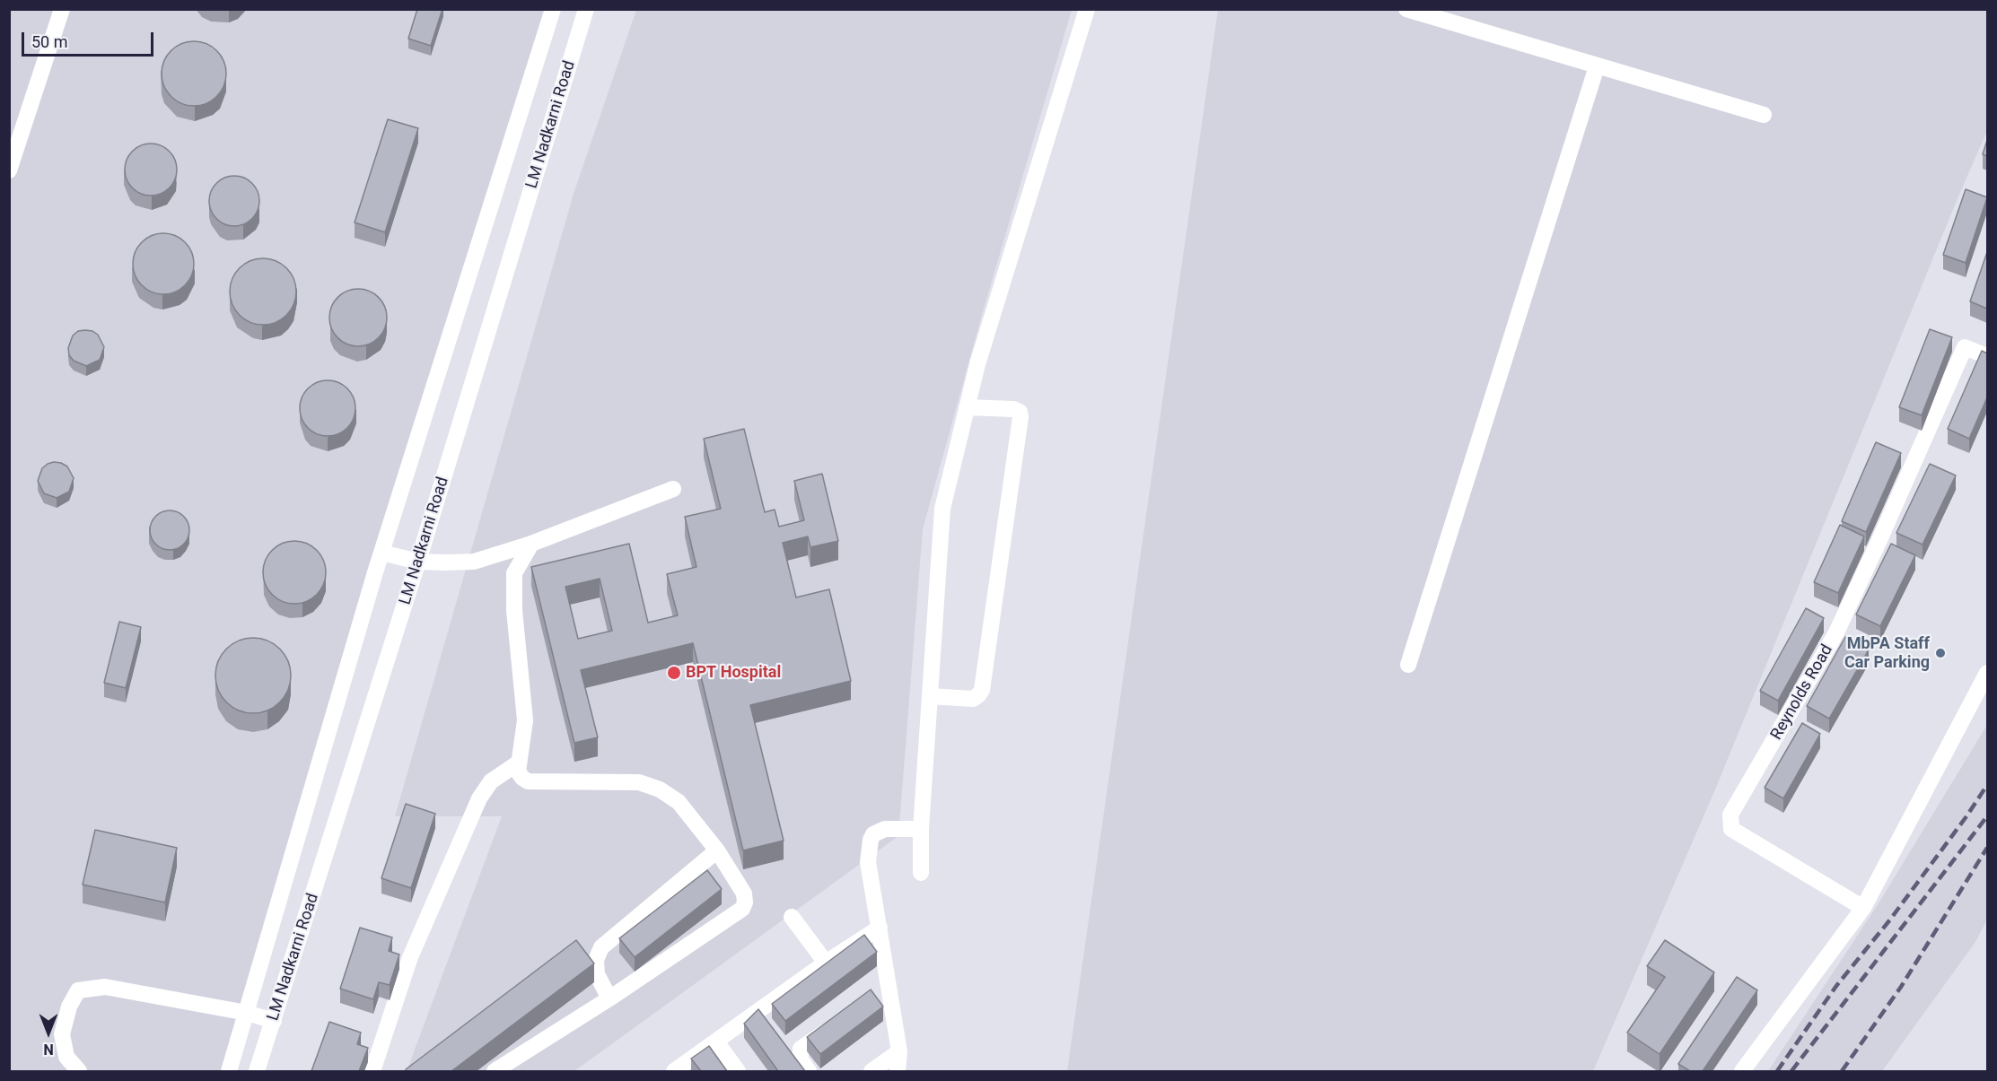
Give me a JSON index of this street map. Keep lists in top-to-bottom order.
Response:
{
  "streets": {
    "street": ["LM Nadkarni Road", "Reynolds Road"]
  },
  "places": ["MbPA Staff Car Parking", "BPT Hospital"],
  "scale_bar": "50 m",
  "north": "bottom"
}
